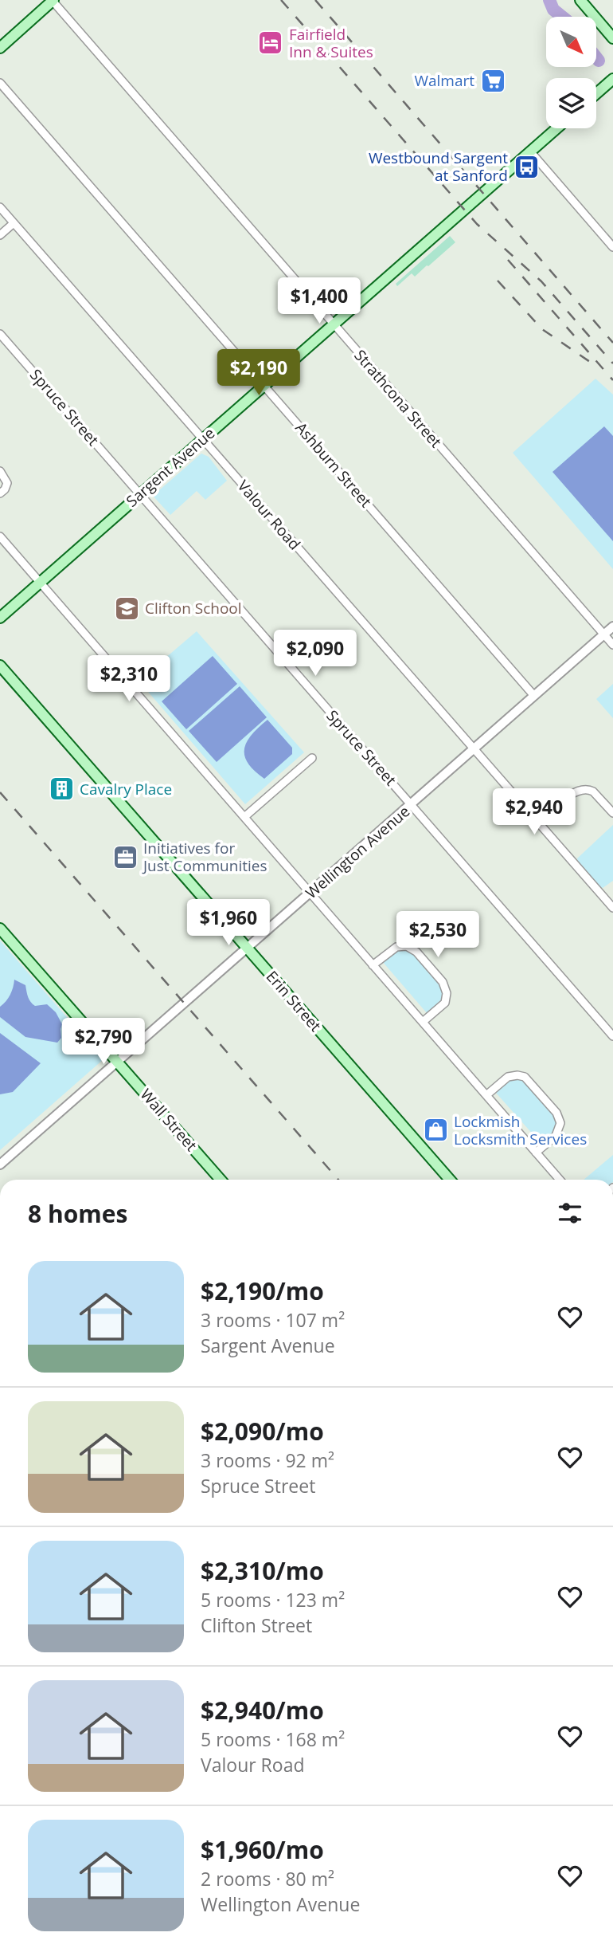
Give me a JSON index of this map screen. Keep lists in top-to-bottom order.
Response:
{
  "streets": {
    "main road": ["Sargent Avenue", "Erin Street", "Wall Street"],
    "street": [
      "Strathcona Street",
      "Spruce Street",
      "Ashburn Street",
      "Valour Road",
      "Wellington Avenue"
    ]
  },
  "crossings": [
    ["Strathcona Street", "Sargent Avenue"],
    ["Strathcona Street", "Wellington Avenue"],
    ["Spruce Street", "Sargent Avenue"],
    ["Spruce Street", "Wellington Avenue"],
    ["Ashburn Street", "Sargent Avenue"],
    ["Ashburn Street", "Wellington Avenue"],
    ["Sargent Avenue", "Valour Road"],
    ["Valour Road", "Wellington Avenue"],
    ["Wellington Avenue", "Erin Street"],
    ["Wellington Avenue", "Wall Street"]
  ],
  "places": {
    "hotel": ["Fairfield Inn & Suites"],
    "supermarket": ["Walmart"],
    "bus stop": ["Westbound Sargent at Sanford"],
    "school or university": ["Clifton School"],
    "building": ["Cavalry Place"],
    "office": ["Initiatives for Just Communities"],
    "shop": ["Lockmish Locksmith Services"]
  },
  "north": "bottom right",
  "page": {
    "price": [
      "$1,400",
      "$2,190",
      "$2,090",
      "$2,310",
      "$2,940",
      "$1,960",
      "$2,530",
      "$2,790"
    ],
    "heading": "8 homes",
    "list": [
      {
        "name": "$2,190/mo",
        "note": "3 rooms · 107 m² · Sargent Avenue"
      },
      {
        "name": "$2,090/mo",
        "note": "3 rooms · 92 m² · Spruce Street"
      },
      {
        "name": "$2,310/mo",
        "note": "5 rooms · 123 m² · Clifton Street"
      },
      {
        "name": "$2,940/mo",
        "note": "5 rooms · 168 m² · Valour Road"
      },
      {
        "name": "$1,960/mo",
        "note": "2 rooms · 80 m² · Wellington Avenue"
      }
    ]
  }
}
